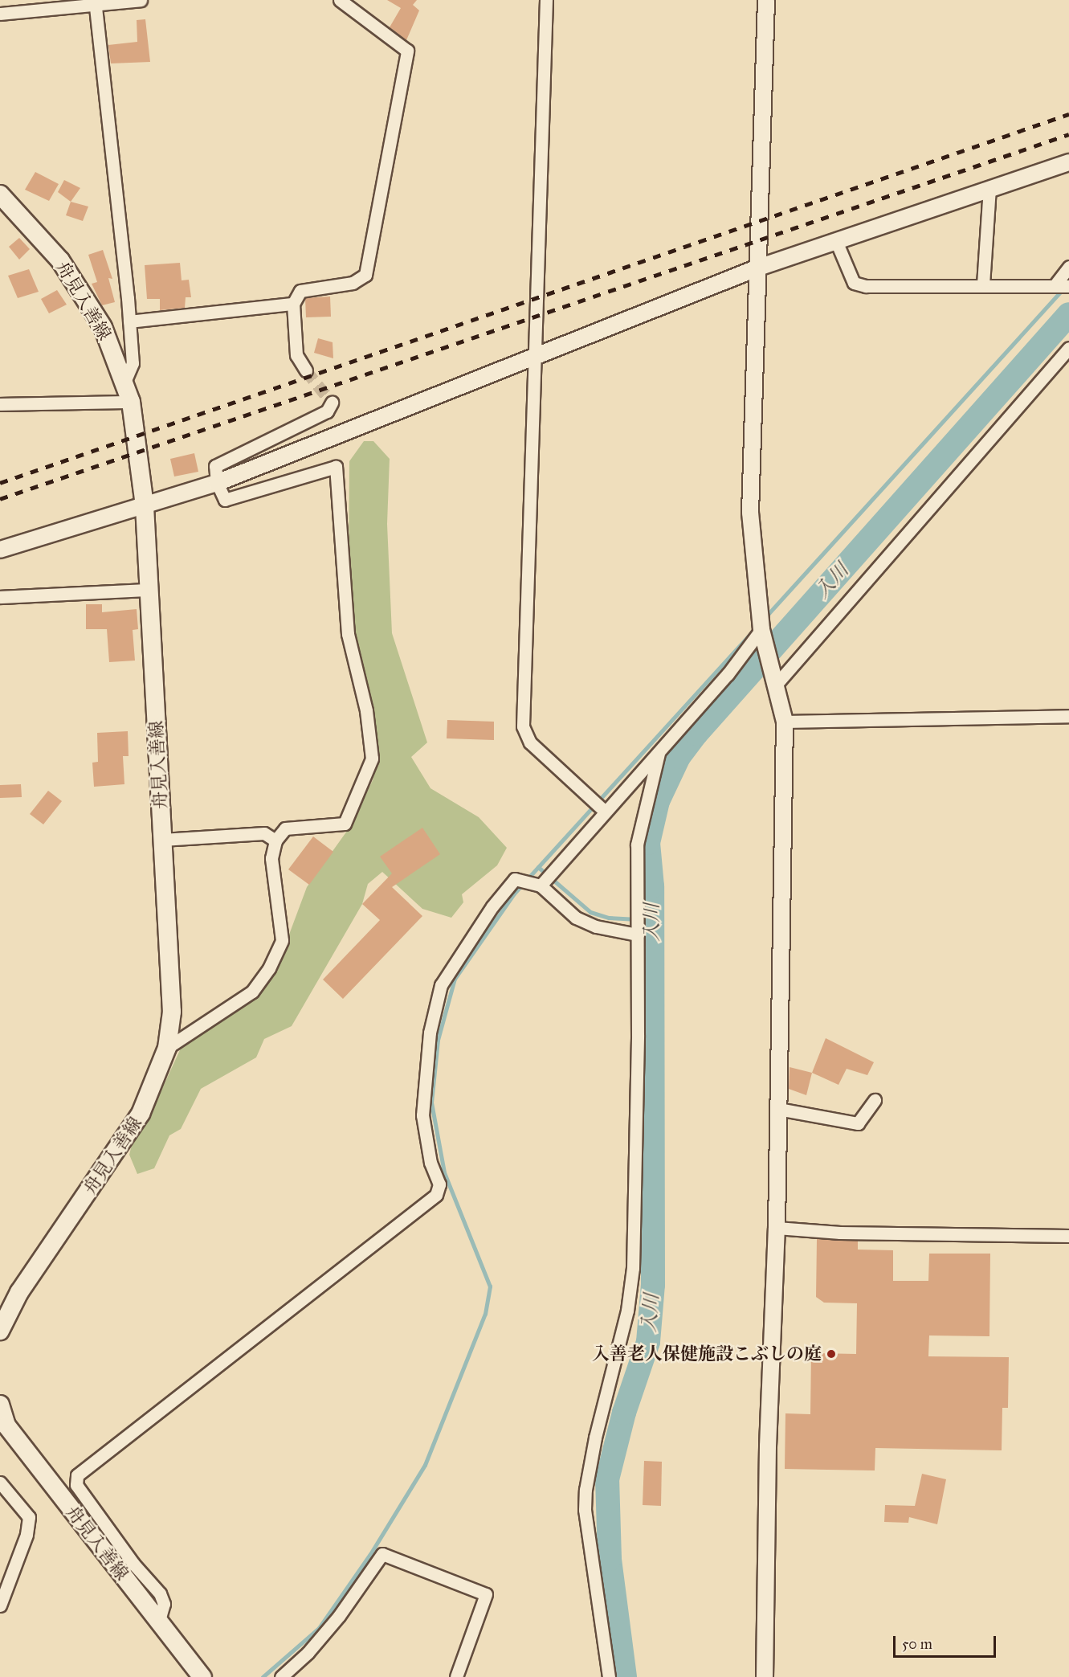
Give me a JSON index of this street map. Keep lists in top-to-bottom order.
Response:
{
  "streets": {
    "main road": ["舟見入善線"]
  },
  "water": ["入川"],
  "places": ["入善老人保健施設こぶしの庭"],
  "scale_bar": "50 m"
}
